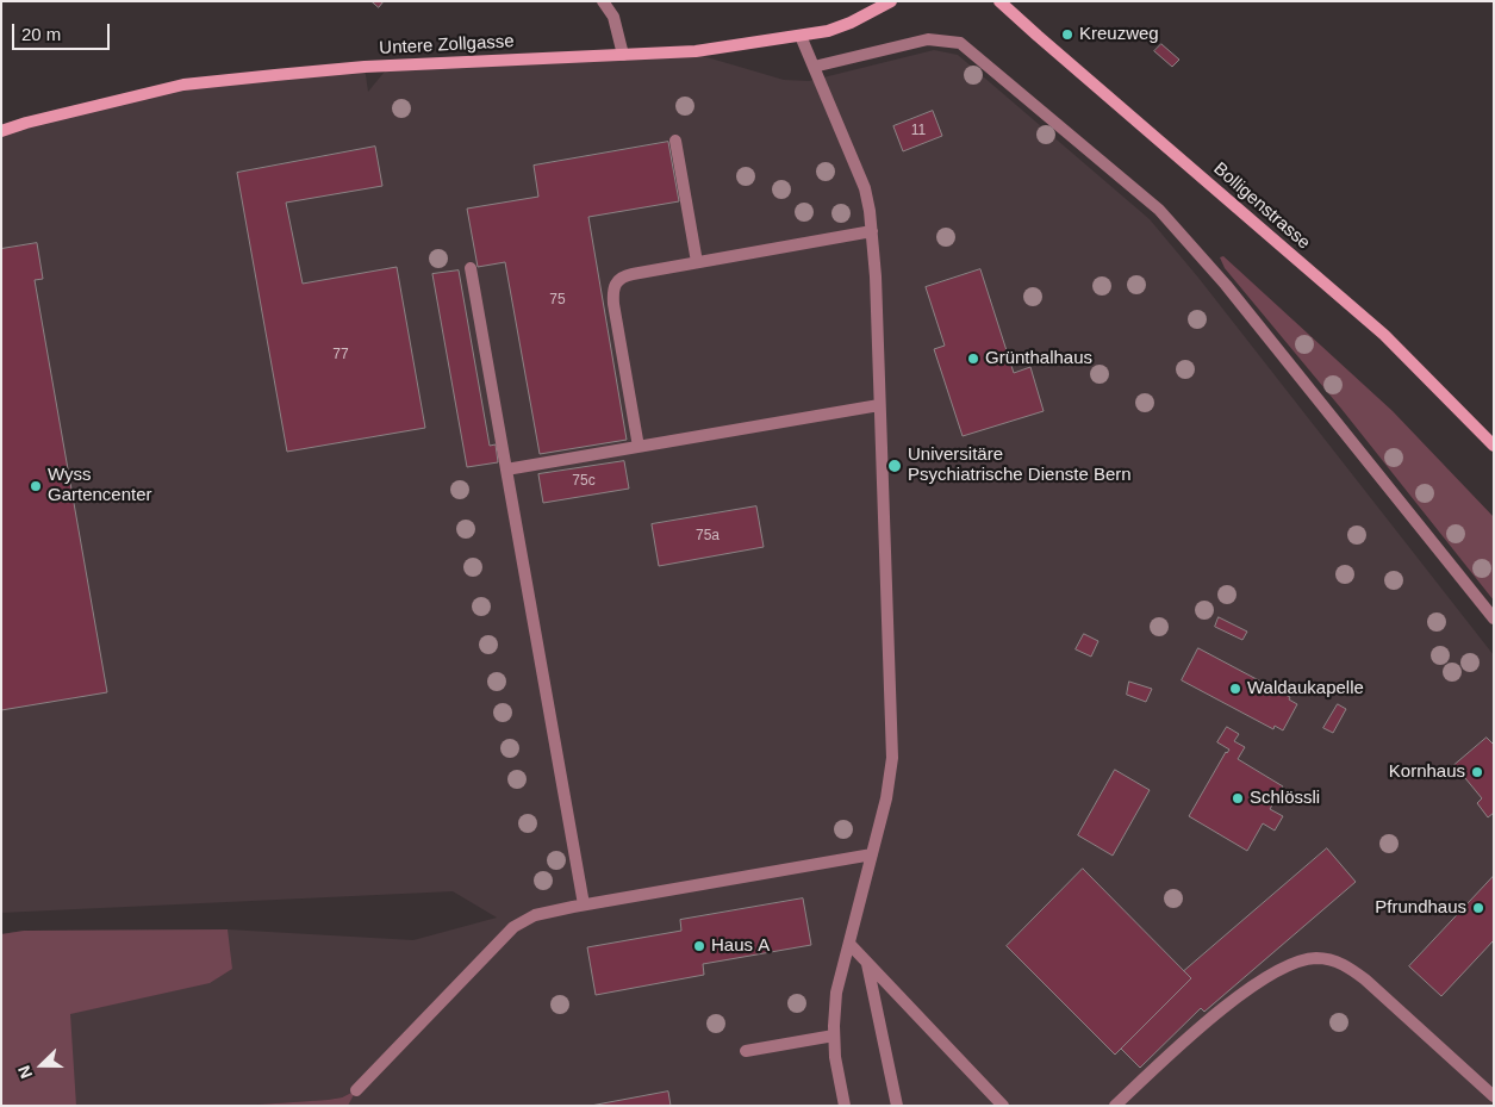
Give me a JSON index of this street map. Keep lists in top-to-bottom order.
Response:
{
  "streets": {
    "street": ["Untere Zollgasse", "Bolligenstrasse"]
  },
  "places": [
    "Kreuzweg",
    "Grünthalhaus",
    "Universitäre Psychiatrische Dienste Bern",
    "Wyss Gartencenter",
    "Waldaukapelle",
    "Kornhaus",
    "Schlössli",
    "Pfrundhaus",
    "Haus A"
  ],
  "house_numbers": [
    "11",
    "75",
    "77",
    "75c",
    "75a"
  ],
  "scale_bar": "20 m",
  "north": "left"
}
